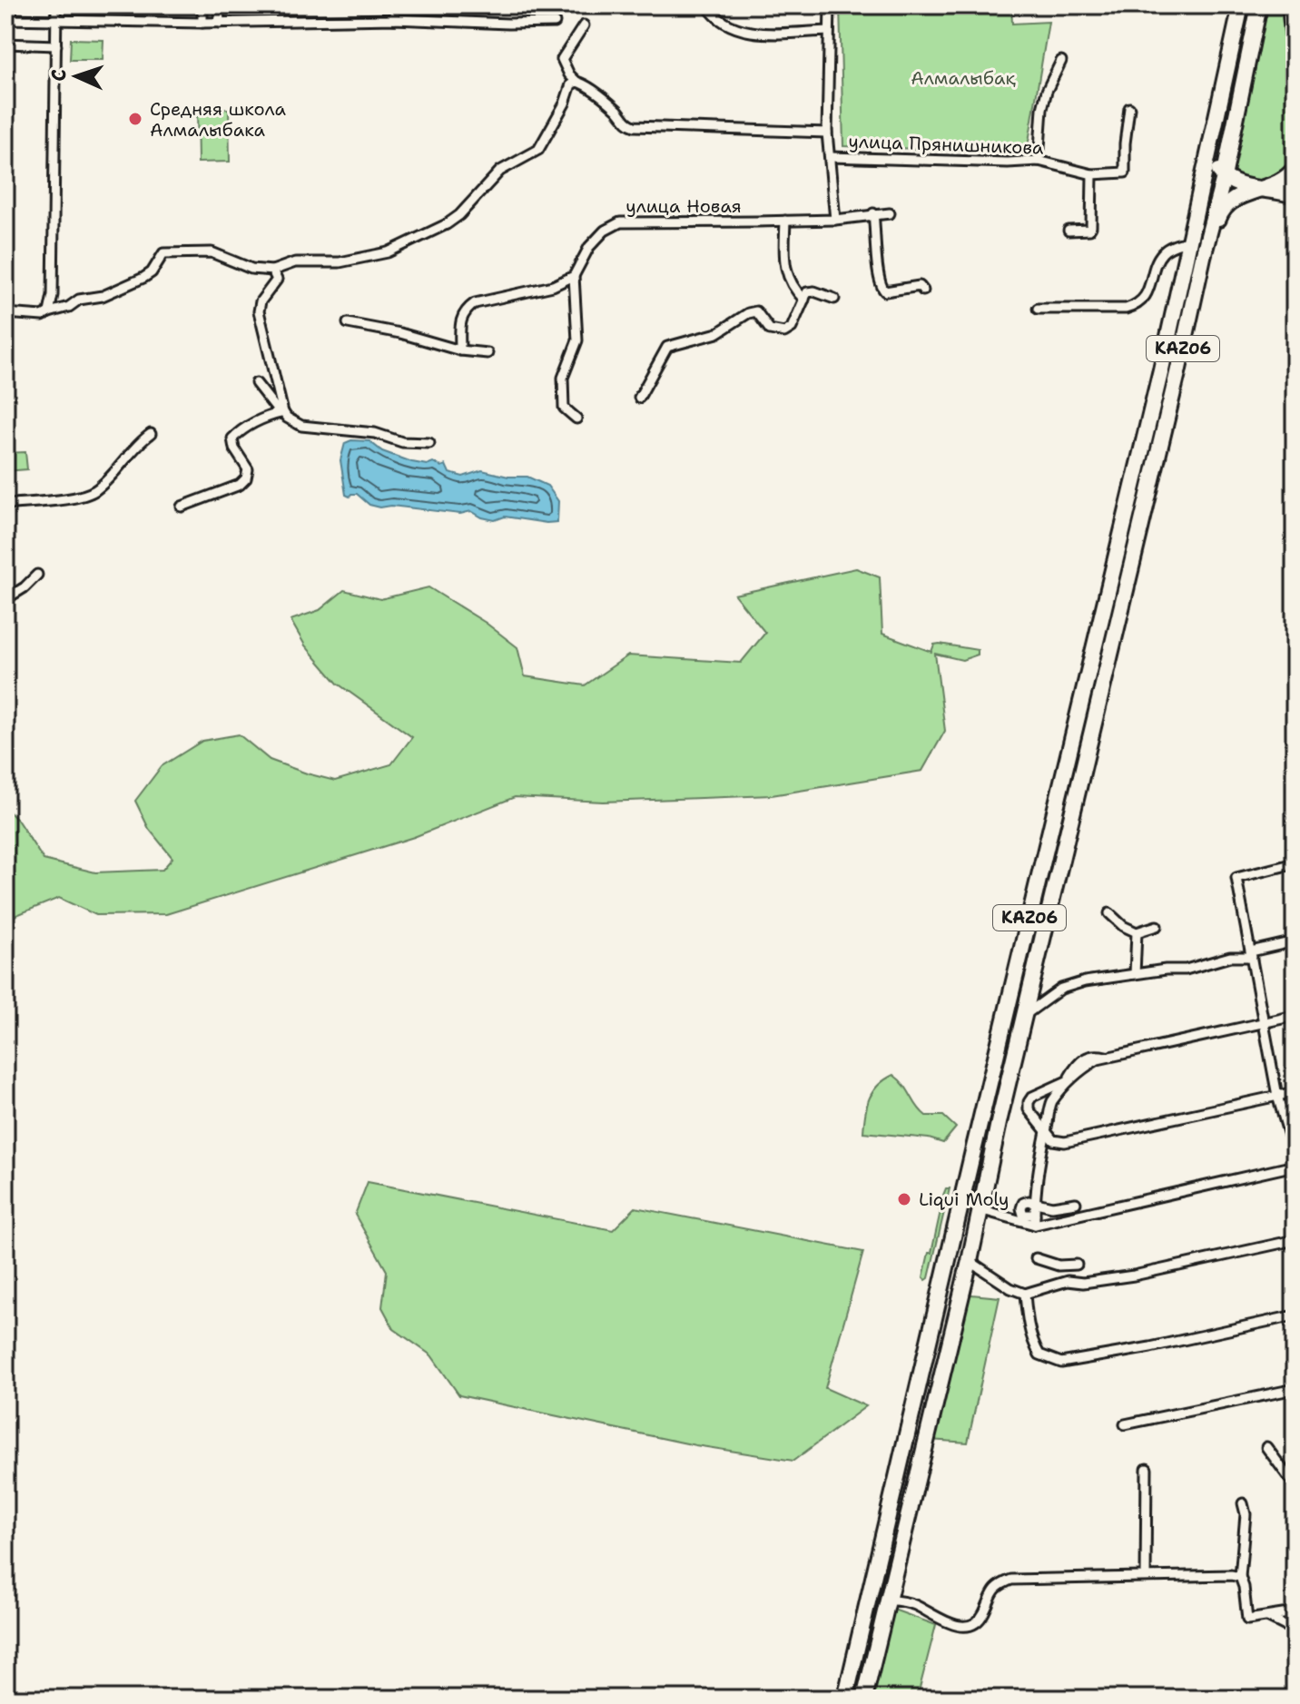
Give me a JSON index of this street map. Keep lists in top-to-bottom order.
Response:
{
  "streets": {
    "highway": ["KАZ06"],
    "street": ["улица Прянишникова", "улица Новая"]
  },
  "parks": ["Алмалыбақ"],
  "places": ["Средняя школа Алмалыбака", "Liqui Moly"],
  "north": "left"
}
